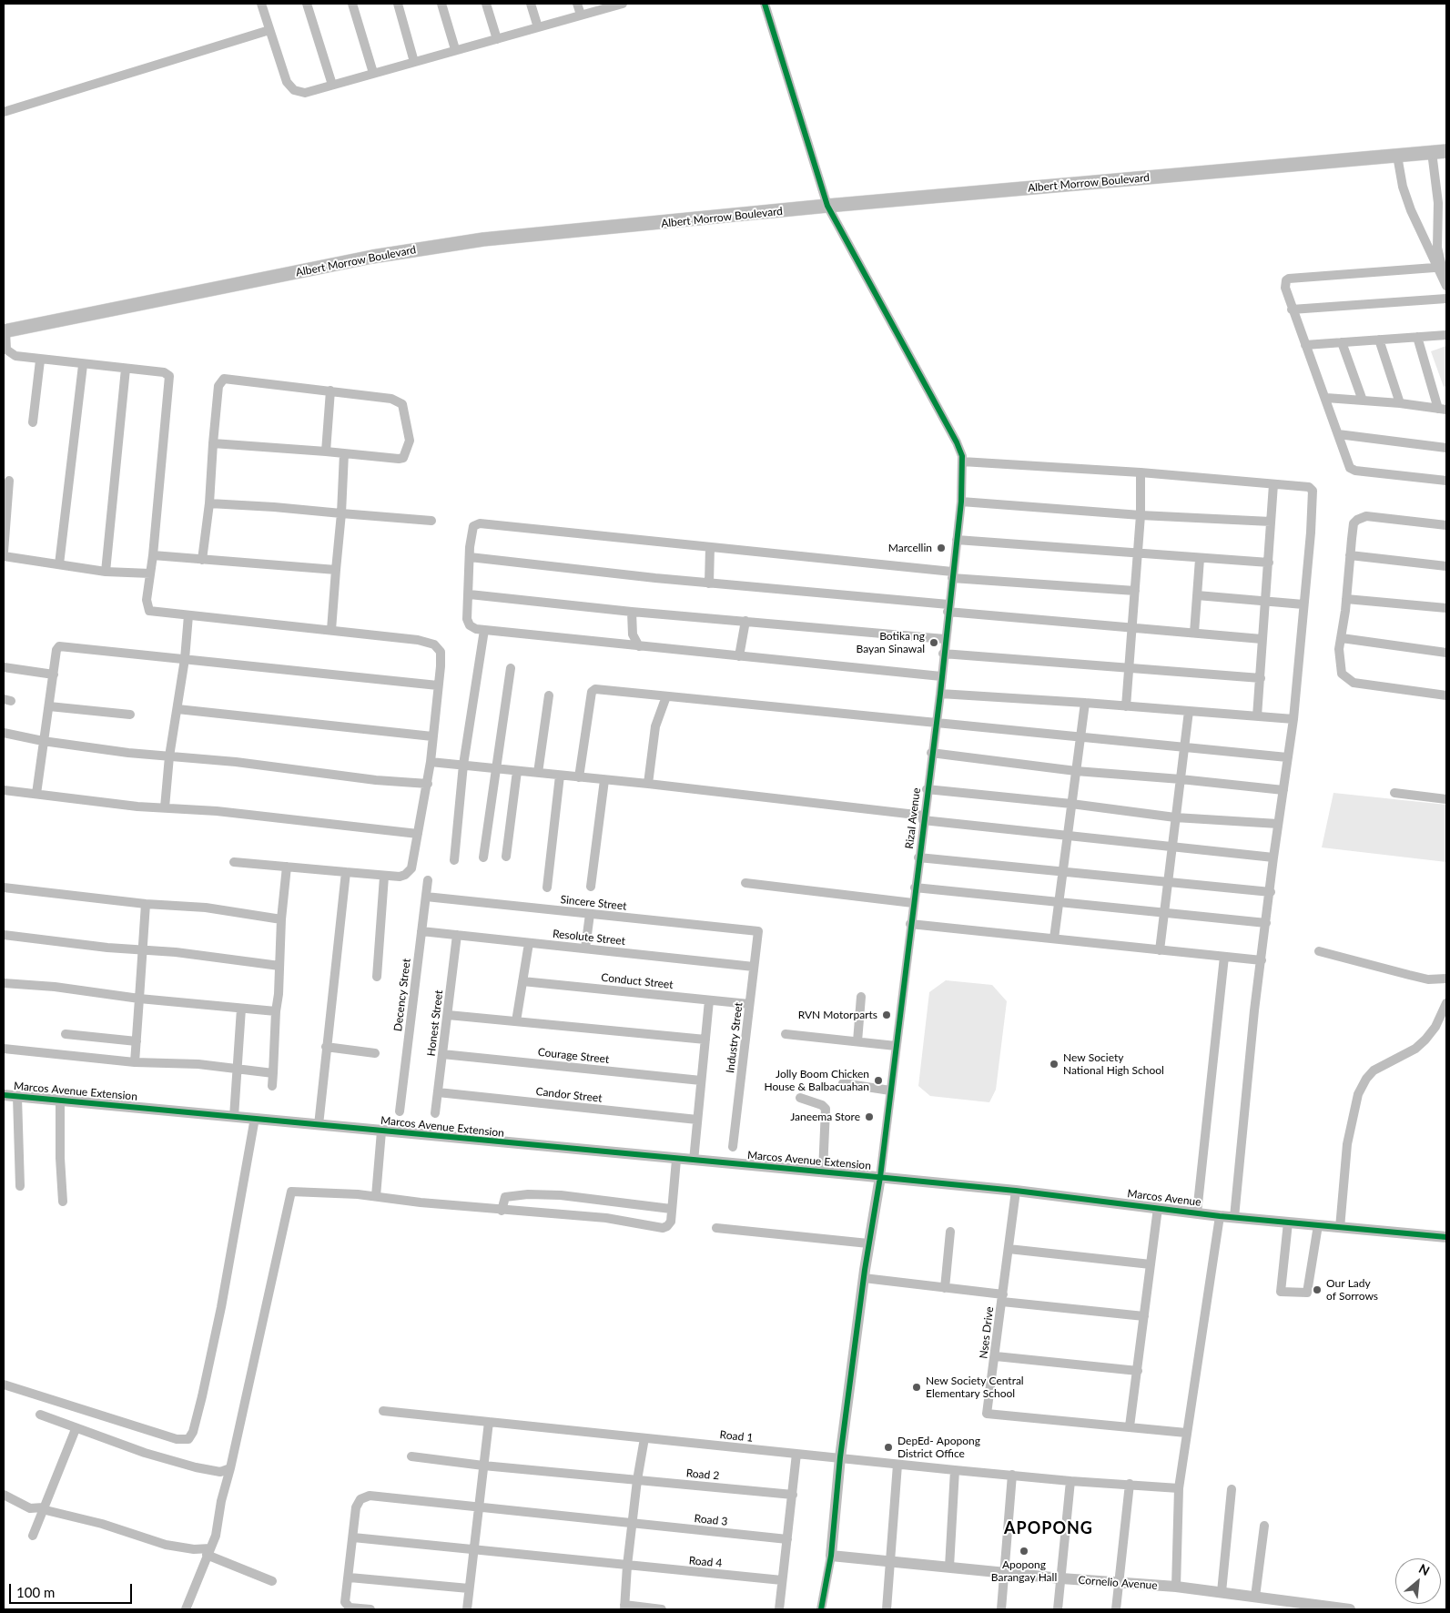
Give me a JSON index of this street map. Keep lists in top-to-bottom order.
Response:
{
  "streets": {
    "main road": ["Albert Morrow Boulevard"],
    "street": [
      "Rizal Avenue",
      "Sincere Street",
      "Resolute Street",
      "Conduct Street",
      "Decency Street",
      "Honest Street",
      "Industry Street",
      "Courage Street",
      "Marcos Avenue Extension",
      "Candor Street",
      "Marcos Avenue",
      "Nses Drive",
      "Road 1",
      "Road 2",
      "Road 3",
      "Road 4",
      "Cornelio Avenue"
    ]
  },
  "crossings": [
    ["Albert Morrow Boulevard", "Rizal Avenue"],
    ["Rizal Avenue", "Marcos Avenue Extension"],
    ["Rizal Avenue", "Marcos Avenue"],
    ["Sincere Street", "Decency Street"],
    ["Sincere Street", "Industry Street"],
    ["Resolute Street", "Decency Street"],
    ["Resolute Street", "Honest Street"],
    ["Resolute Street", "Industry Street"],
    ["Conduct Street", "Industry Street"],
    ["Honest Street", "Courage Street"],
    ["Honest Street", "Candor Street"],
    ["Marcos Avenue Extension", "Marcos Avenue"],
    ["Marcos Avenue", "Nses Drive"],
    ["Road 3", "Road 4"]
  ],
  "districts": ["APOPONG"],
  "places": [
    "Marcellin",
    "Botika ng Bayan Sinawal",
    "RVN Motorparts",
    "New Society National High School",
    "Jolly Boom Chicken House & Balbacuahan",
    "Janeema Store",
    "Our Lady of Sorrows",
    "New Society Central Elementary School",
    "DepEd- Apopong District Office",
    "Apopong Barangay Hall"
  ],
  "scale_bar": "100 m",
  "north": "top right"
}
